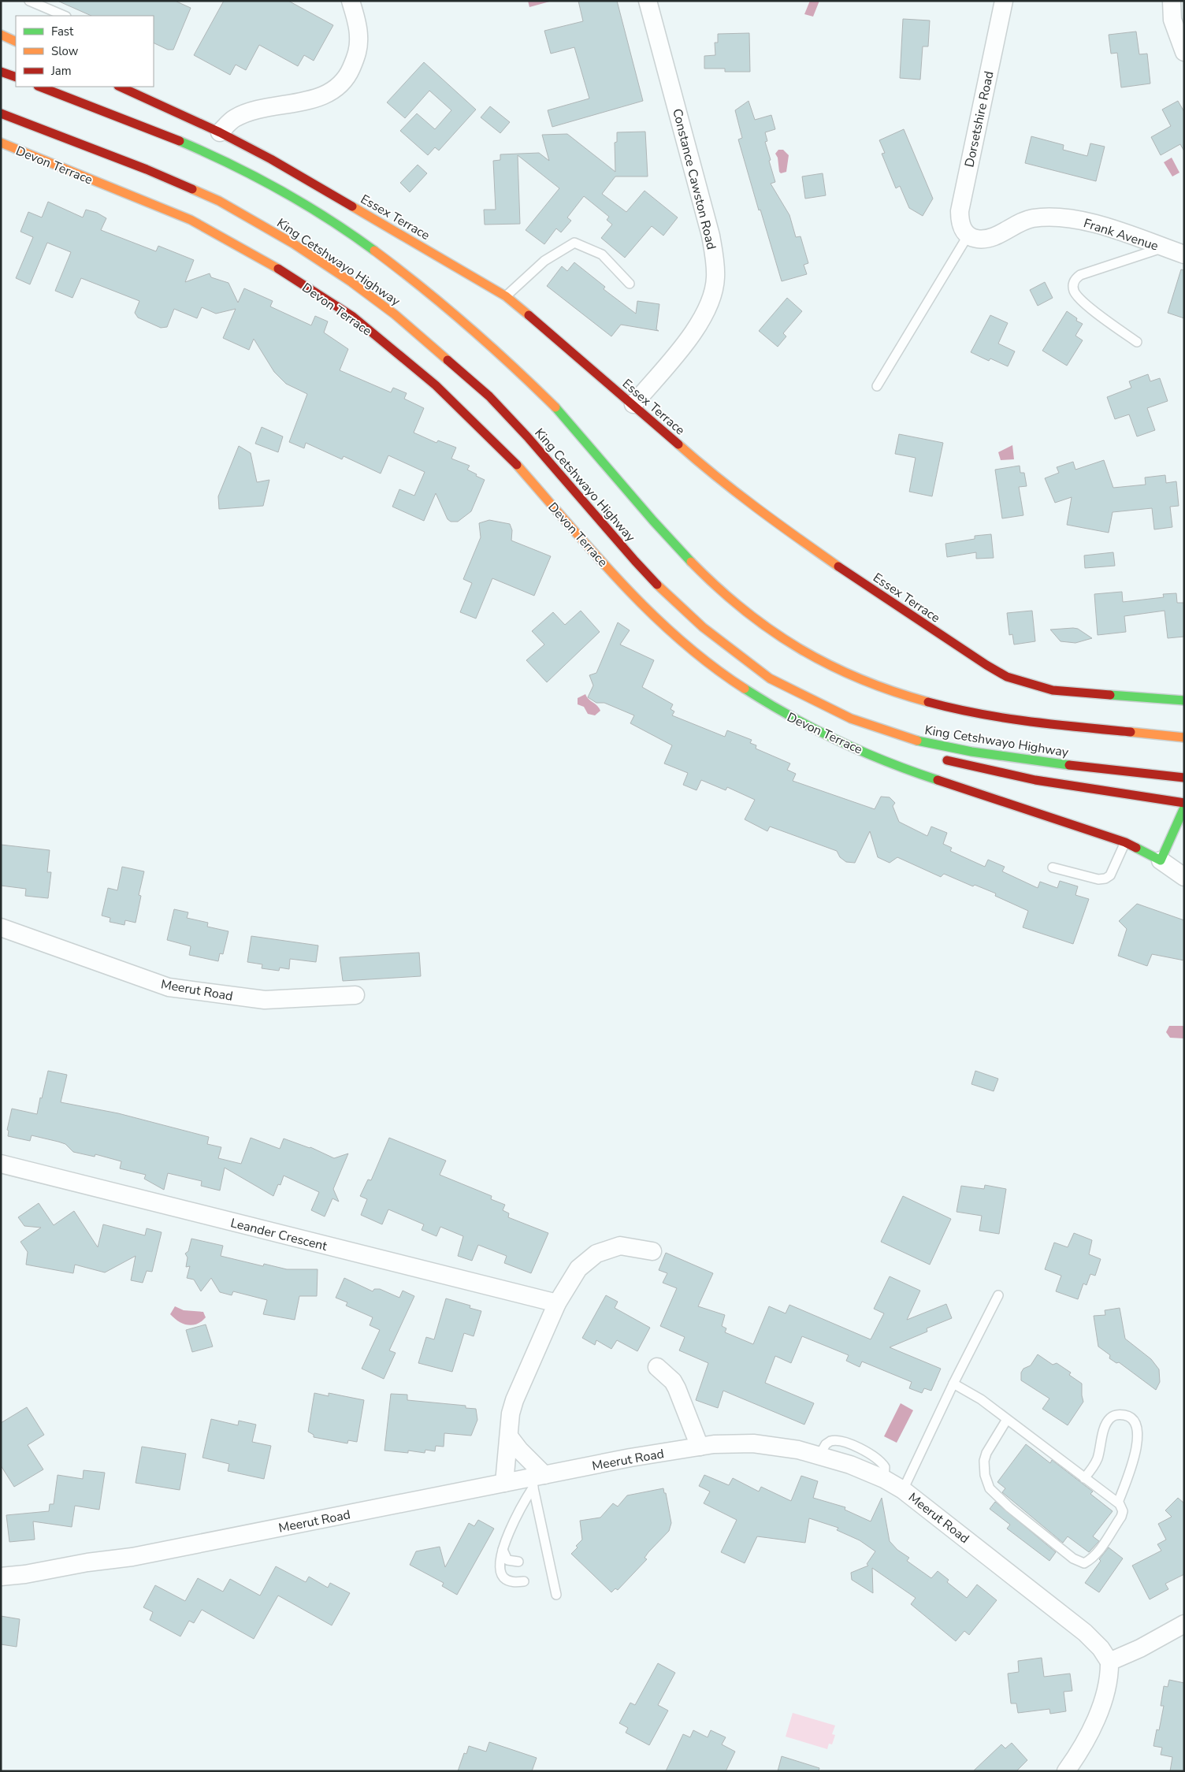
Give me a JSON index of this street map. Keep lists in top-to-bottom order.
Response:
{
  "streets": {
    "main road": ["Devon Terrace", "Essex Terrace", "King Cetshwayo Highway"],
    "street": [
      "Dorsetshire Road",
      "Constance Cawston Road",
      "Frank Avenue",
      "Meerut Road",
      "Leander Crescent"
    ]
  },
  "crossings": [
    ["Dorsetshire Road", "Frank Avenue"],
    ["Constance Cawston Road", "Essex Terrace"]
  ],
  "legend": ["Fast", "Slow", "Jam"]
}
